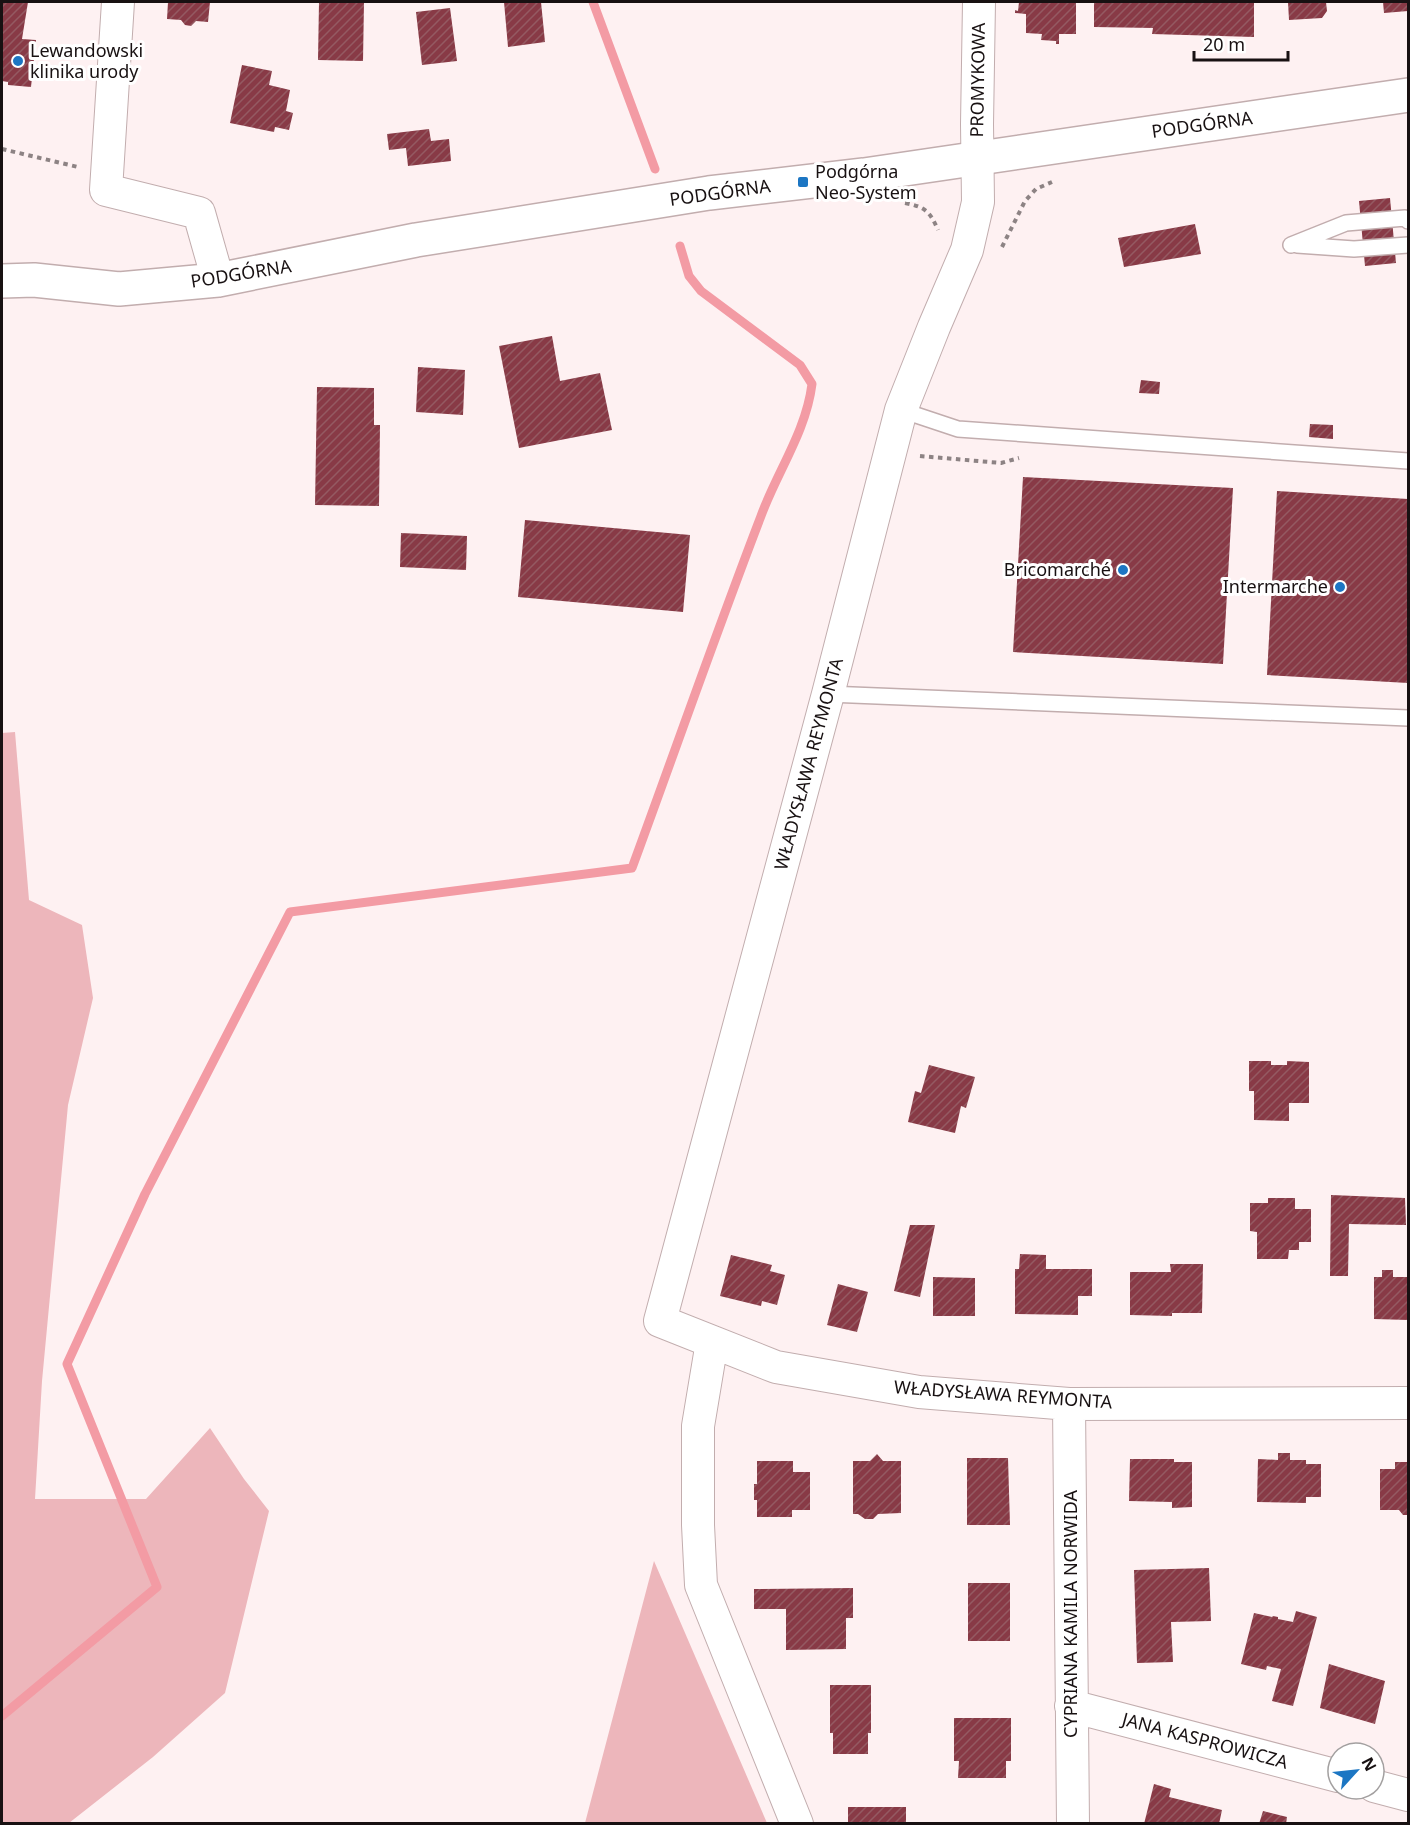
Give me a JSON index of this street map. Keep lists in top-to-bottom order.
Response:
{
  "streets": {
    "main road": ["PODGÓRNA"],
    "street": [
      "PROMYKOWA",
      "WŁADYSŁAWA REYMONTA",
      "CYPRIANA KAMILA NORWIDA",
      "JANA KASPROWICZA"
    ]
  },
  "crossings": [
    ["PROMYKOWA", "PODGÓRNA"],
    ["PROMYKOWA", "WŁADYSŁAWA REYMONTA"],
    ["PODGÓRNA", "WŁADYSŁAWA REYMONTA"],
    ["WŁADYSŁAWA REYMONTA", "CYPRIANA KAMILA NORWIDA"],
    ["CYPRIANA KAMILA NORWIDA", "JANA KASPROWICZA"]
  ],
  "places": {
    "other": ["Lewandowski klinika urody", "Bricomarché", "Intermarche"],
    "transit": ["Podgórna Neo-System"]
  },
  "scale_bar": "20 m",
  "north": "top right"
}
